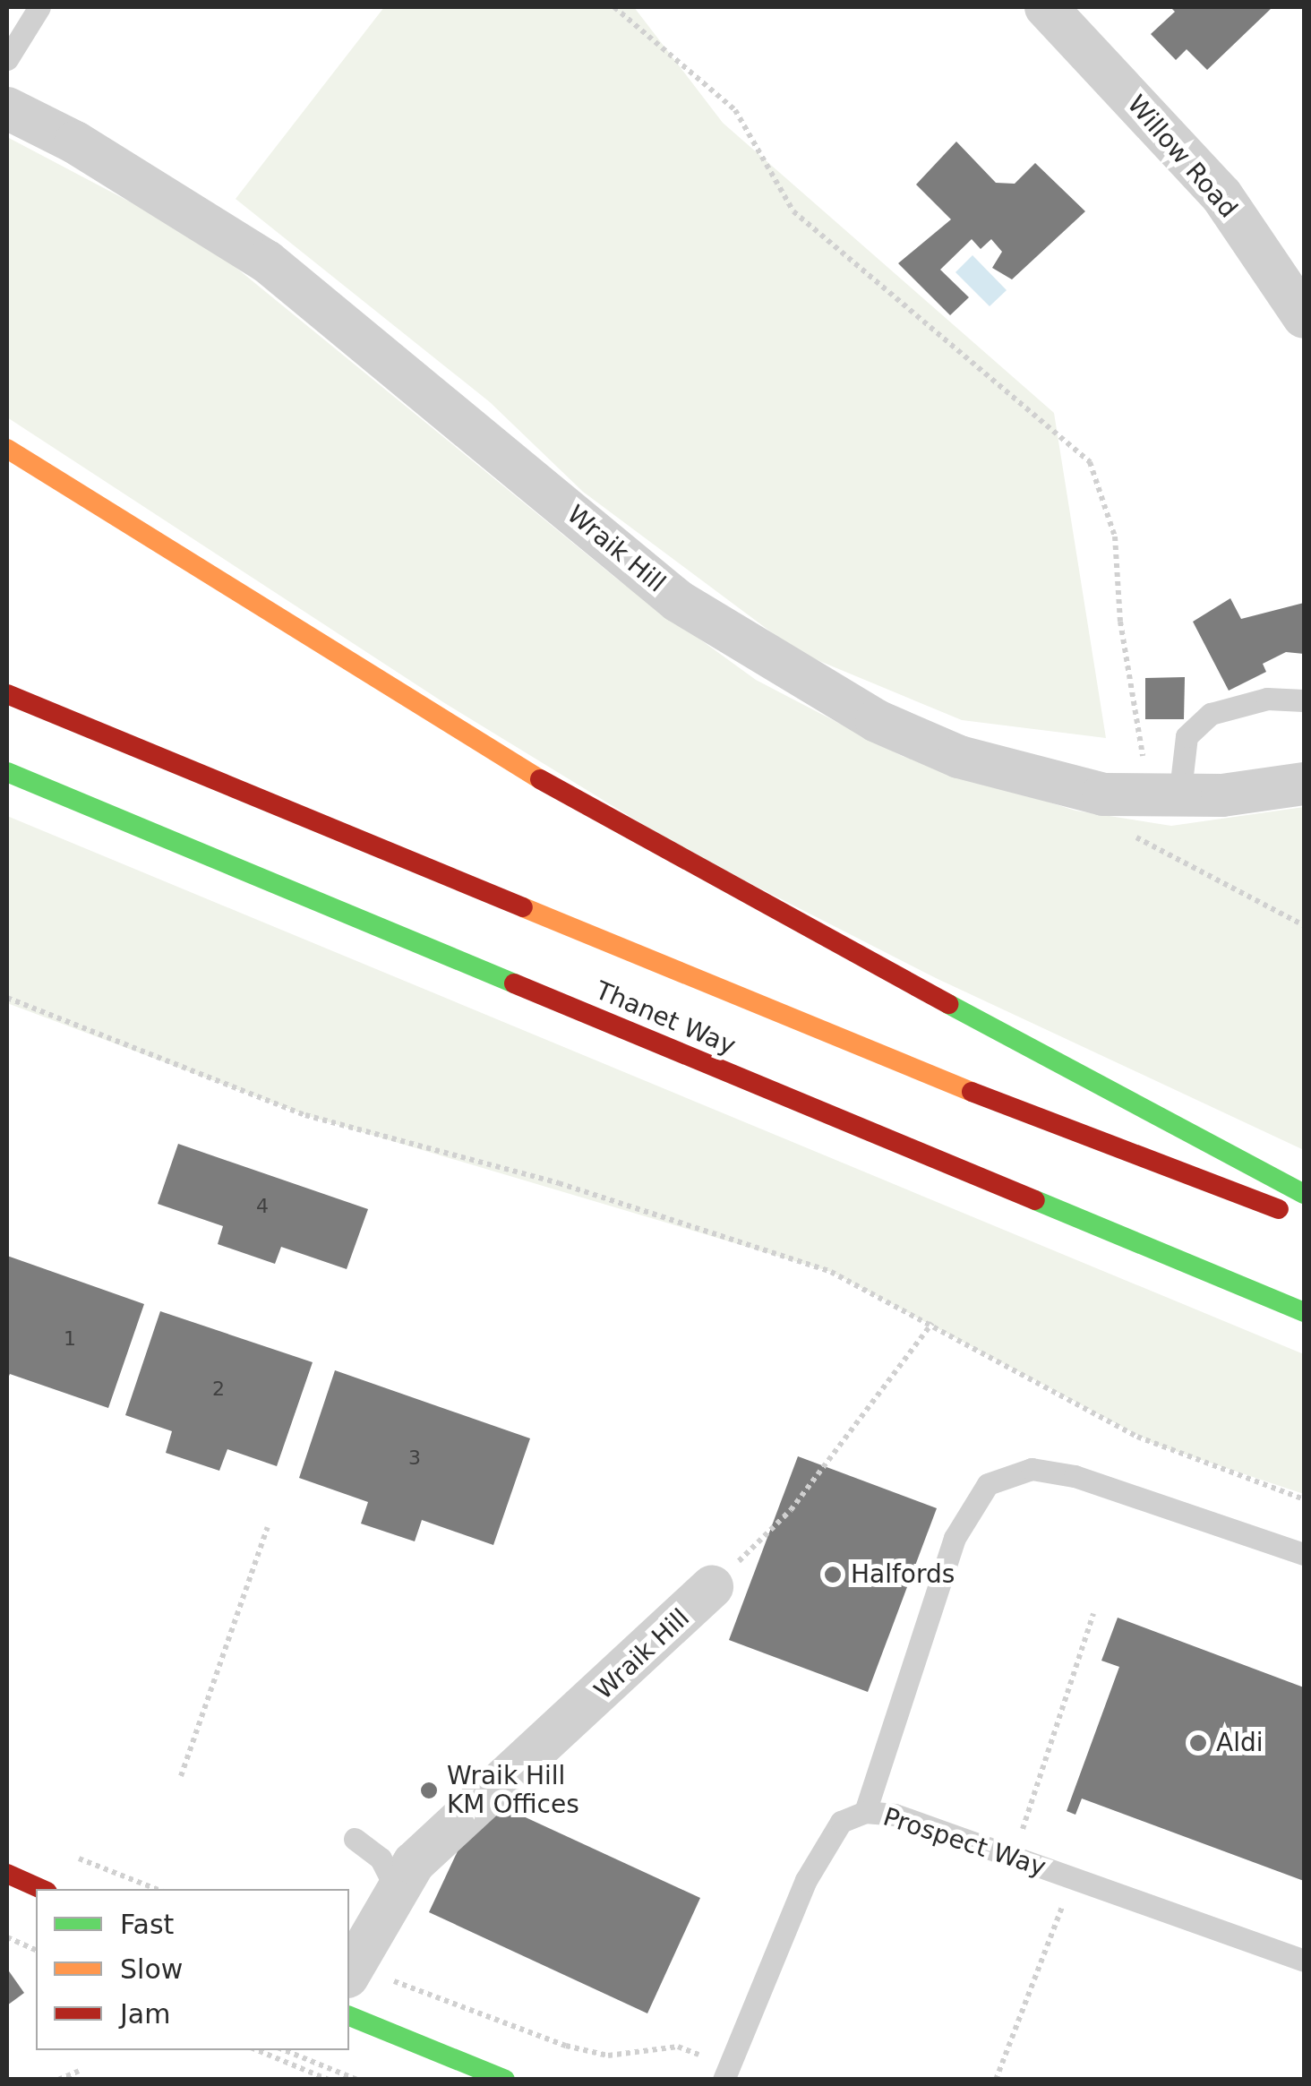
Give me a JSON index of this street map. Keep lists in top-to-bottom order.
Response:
{
  "streets": {
    "main road": ["Thanet Way"],
    "street": ["Willow Road", "Wraik Hill"],
    "lane": ["Prospect Way"]
  },
  "places": ["Halfords", "Aldi", "Wraik Hill KM Offices"],
  "house_numbers": [
    "4",
    "1",
    "2",
    "3"
  ],
  "legend": ["Fast", "Slow", "Jam"]
}
